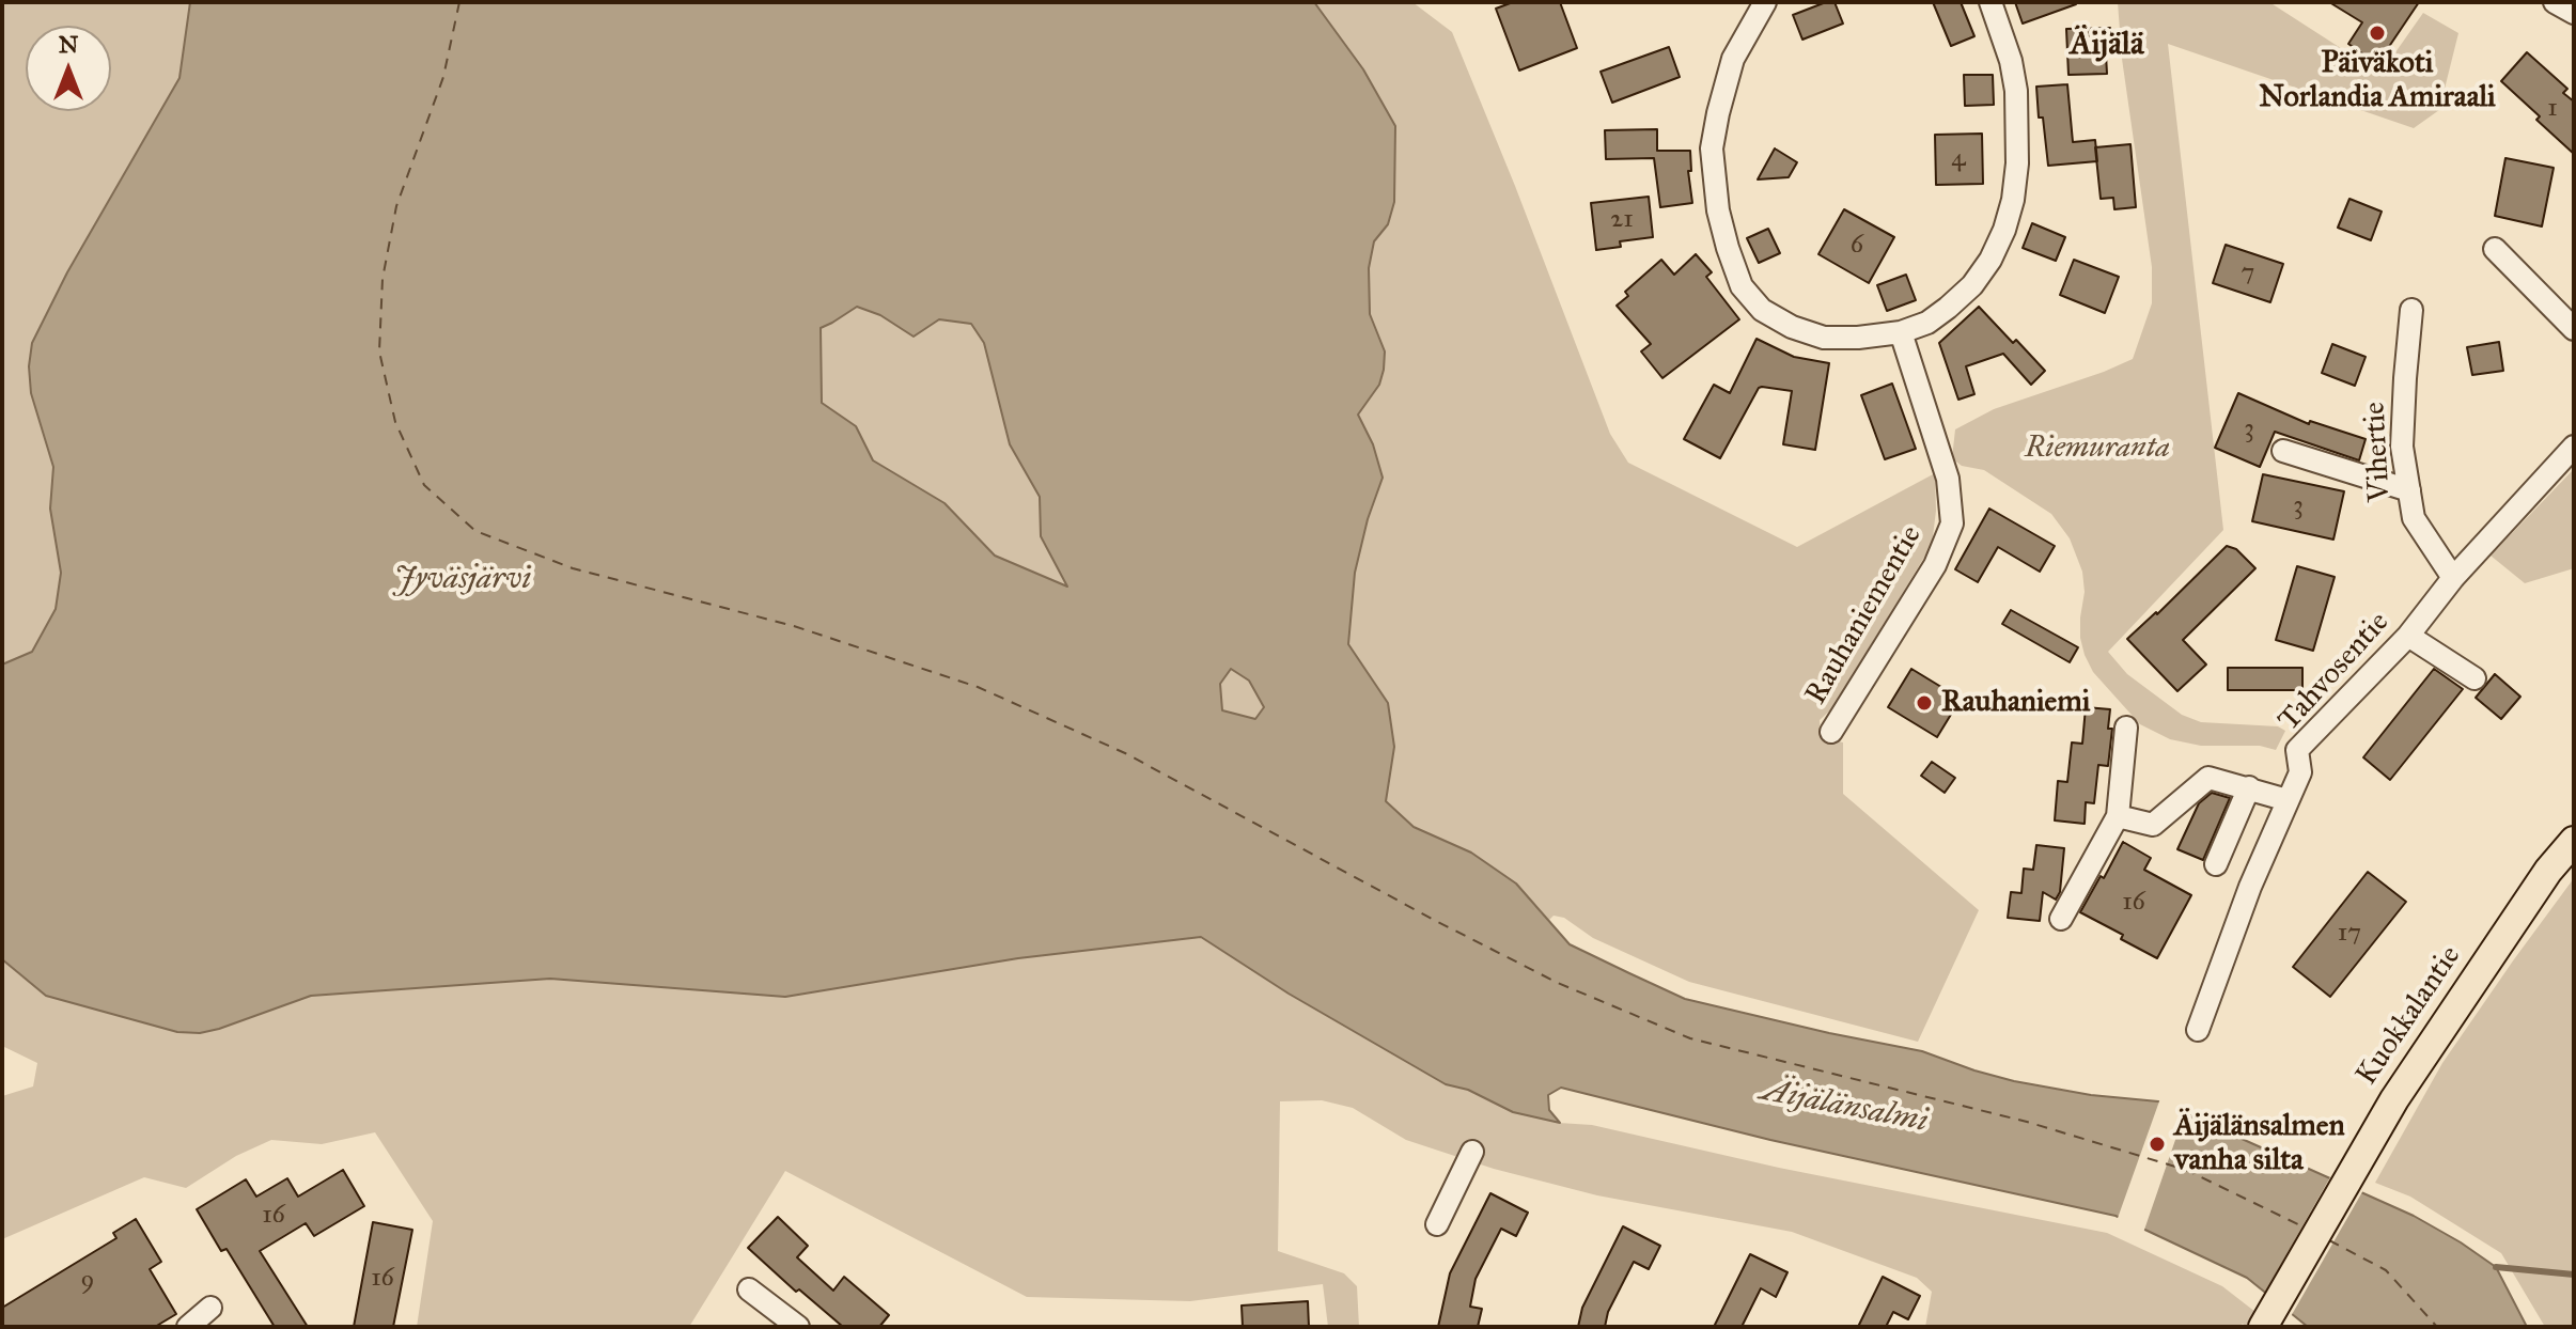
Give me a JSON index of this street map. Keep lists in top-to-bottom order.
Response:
{
  "streets": {
    "main road": ["Kuokkalantie"],
    "street": ["Vihertie", "Rauhaniementie", "Tahvosentie"]
  },
  "crossings": [
    ["Vihertie", "Tahvosentie"]
  ],
  "districts": ["Äijälä"],
  "water": ["Jyväsjärvi", "Äijälänsalmi"],
  "parks": ["Riemuranta"],
  "places": ["Päiväkoti Norlandia Amiraali", "Rauhaniemi", "Äijälänsalmen vanha silta"],
  "house_numbers": [
    "1",
    "4",
    "21",
    "6",
    "7",
    "3",
    "3",
    "16",
    "17",
    "16",
    "16",
    "9"
  ],
  "north": "top"
}
